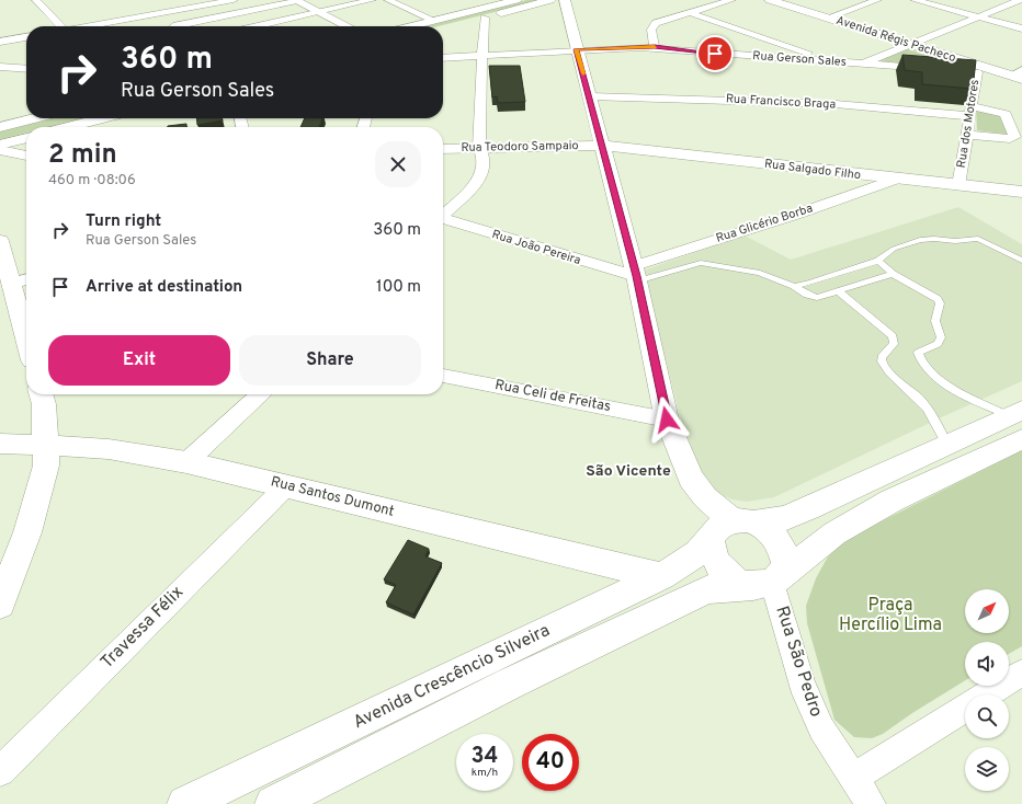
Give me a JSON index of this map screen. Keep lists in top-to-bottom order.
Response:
{
  "streets": {
    "main road": [
      "Avenida Régis Pacheco",
      "Rua Teodoro Sampaio",
      "Rua Salgado Filho",
      "Rua Santos Dumont",
      "Avenida Crescêncio Silveira"
    ],
    "street": [
      "Rua Gerson Sales",
      "Rua Francisco Braga",
      "Rua dos Motores",
      "Rua Glicério Borba",
      "Rua João Pereira",
      "Rua Celi de Freitas",
      "Travessa Félix",
      "Rua São Pedro"
    ]
  },
  "crossings": [
    ["Avenida Régis Pacheco", "Rua Gerson Sales"],
    ["Avenida Régis Pacheco", "Rua dos Motores"],
    ["Rua Gerson Sales", "Rua dos Motores"],
    ["Rua Francisco Braga", "Rua dos Motores"],
    ["Rua dos Motores", "Rua Salgado Filho"],
    ["Rua Teodoro Sampaio", "Rua Salgado Filho"],
    ["Rua Salgado Filho", "Rua Glicério Borba"],
    ["Rua Glicério Borba", "Rua João Pereira"],
    ["Rua Santos Dumont", "Travessa Félix"],
    ["Rua Santos Dumont", "Avenida Crescêncio Silveira"],
    ["Rua São Pedro", "Avenida Crescêncio Silveira"]
  ],
  "districts": ["São Vicente"],
  "parks": ["Praça Hercílio Lima"],
  "north": "top right",
  "page": {
    "turn": ["360 m", "Rua Gerson Sales"],
    "heading": ["2 min", "460 m · 08:06"],
    "list": [
      {
        "name": "Turn right",
        "note": "Rua Gerson Sales",
        "value": "360 m"
      },
      {
        "name": "Arrive at destination",
        "value": "100 m"
      }
    ],
    "buttons": ["Exit", "Share"],
    "speed": "34 km/h",
    "limit": "40"
  }
}
